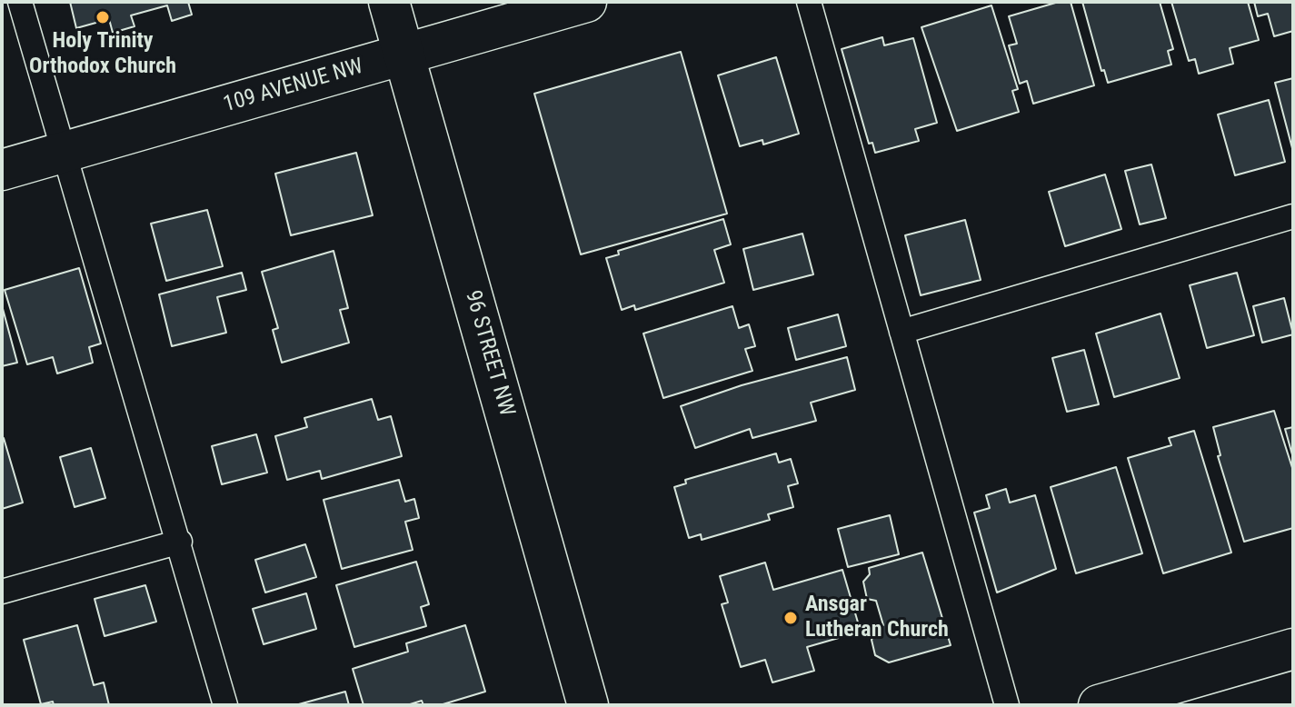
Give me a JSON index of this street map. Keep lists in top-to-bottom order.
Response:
{
  "streets": {
    "street": ["109 AVENUE NW", "96 STREET NW"]
  },
  "crossings": [
    ["109 AVENUE NW", "96 STREET NW"]
  ],
  "places": ["Holy Trinity Orthodox Church", "Ansgar Lutheran Church"]
}
